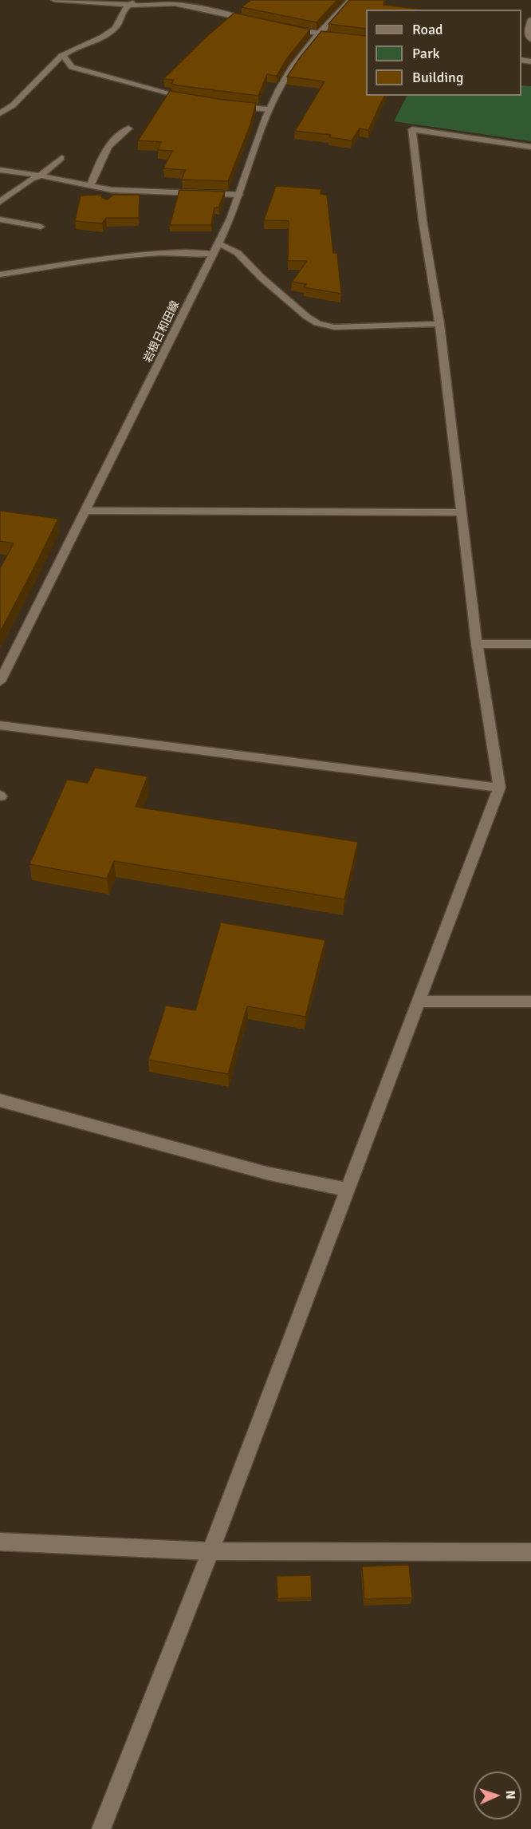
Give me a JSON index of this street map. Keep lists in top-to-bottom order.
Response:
{
  "streets": {
    "street": ["岩根日和田線"]
  },
  "legend": ["Road", "Park", "Building"],
  "north": "right"
}
